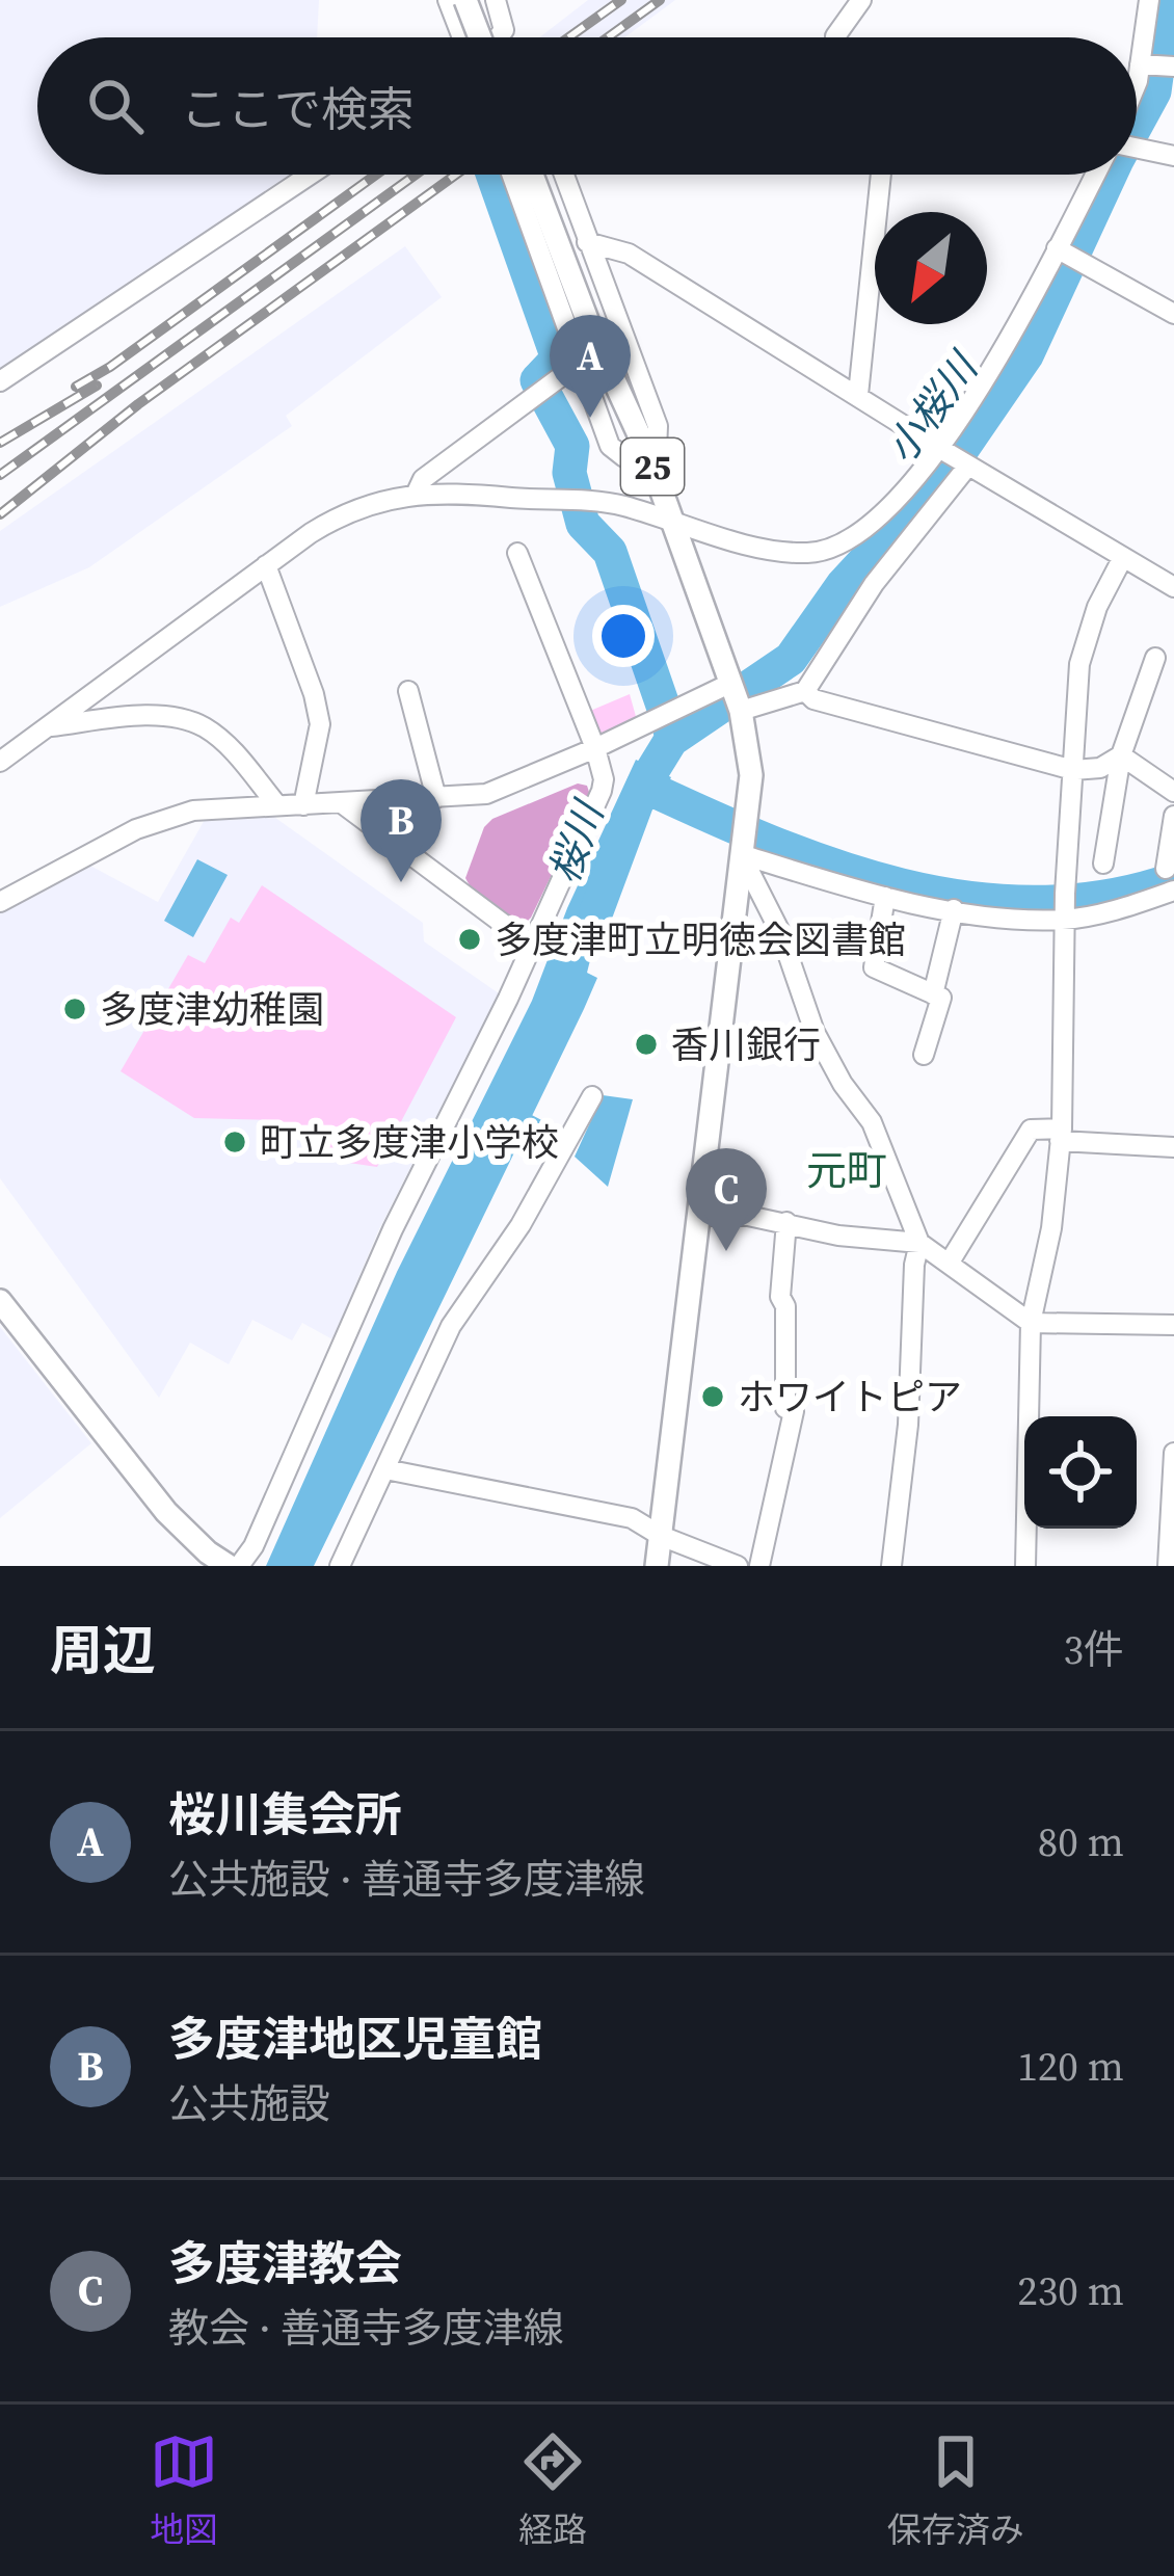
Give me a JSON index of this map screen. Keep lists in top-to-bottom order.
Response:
{
  "streets": {
    "main road": ["25"]
  },
  "districts": ["元町"],
  "water": ["小桜川", "桜川"],
  "places": [
    "多度津町立明徳会図書館",
    "多度津幼稚園",
    "香川銀行",
    "町立多度津小学校",
    "ホワイトピア"
  ],
  "north": "bottom left",
  "page": {
    "search": "ここで検索",
    "pins": ["A", "B", "C"],
    "heading": ["周辺", "3件"],
    "list": [
      {
        "mark": "A",
        "name": "桜川集会所",
        "note": "公共施設 · 善通寺多度津線",
        "value": "80 m"
      },
      {
        "mark": "B",
        "name": "多度津地区児童館",
        "note": "公共施設",
        "value": "120 m"
      },
      {
        "mark": "C",
        "name": "多度津教会",
        "note": "教会 · 善通寺多度津線",
        "value": "230 m"
      }
    ],
    "nav": ["地図", "経路", "保存済み"]
  }
}
